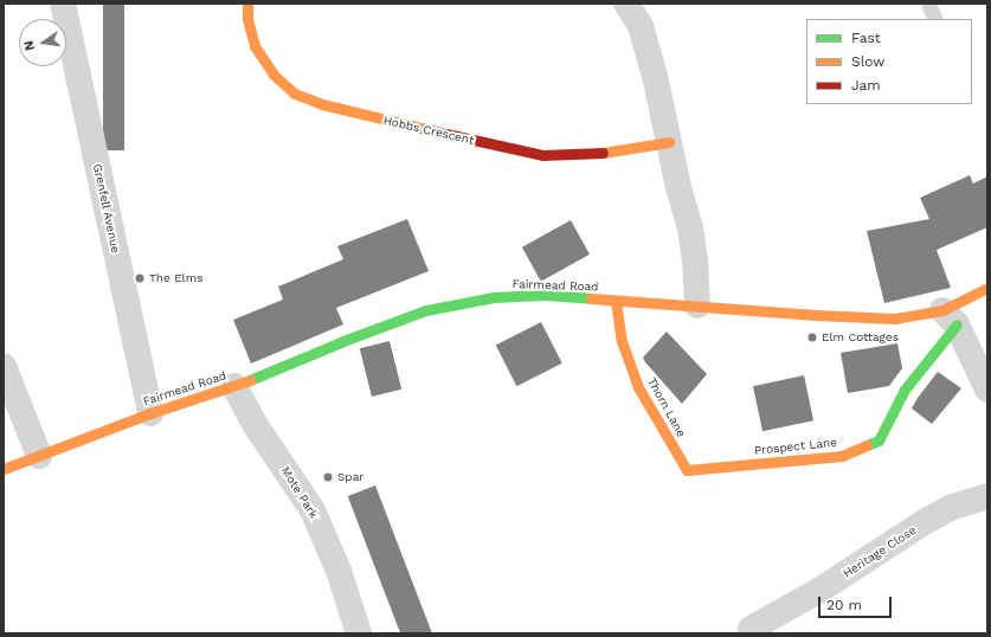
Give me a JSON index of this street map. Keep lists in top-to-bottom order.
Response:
{
  "streets": {
    "street": [
      "Hobbs Crescent",
      "Grenfell Avenue",
      "Fairmead Road",
      "Thorn Lane",
      "Prospect Lane",
      "Mote Park",
      "Heritage Close"
    ]
  },
  "crossings": [
    ["Grenfell Avenue", "Fairmead Road"],
    ["Fairmead Road", "Thorn Lane"],
    ["Fairmead Road", "Prospect Lane"],
    ["Fairmead Road", "Mote Park"],
    ["Thorn Lane", "Prospect Lane"]
  ],
  "places": ["The Elms", "Elm Cottages", "Spar"],
  "legend": ["Fast", "Slow", "Jam"],
  "scale_bar": "20 m",
  "north": "left"
}
